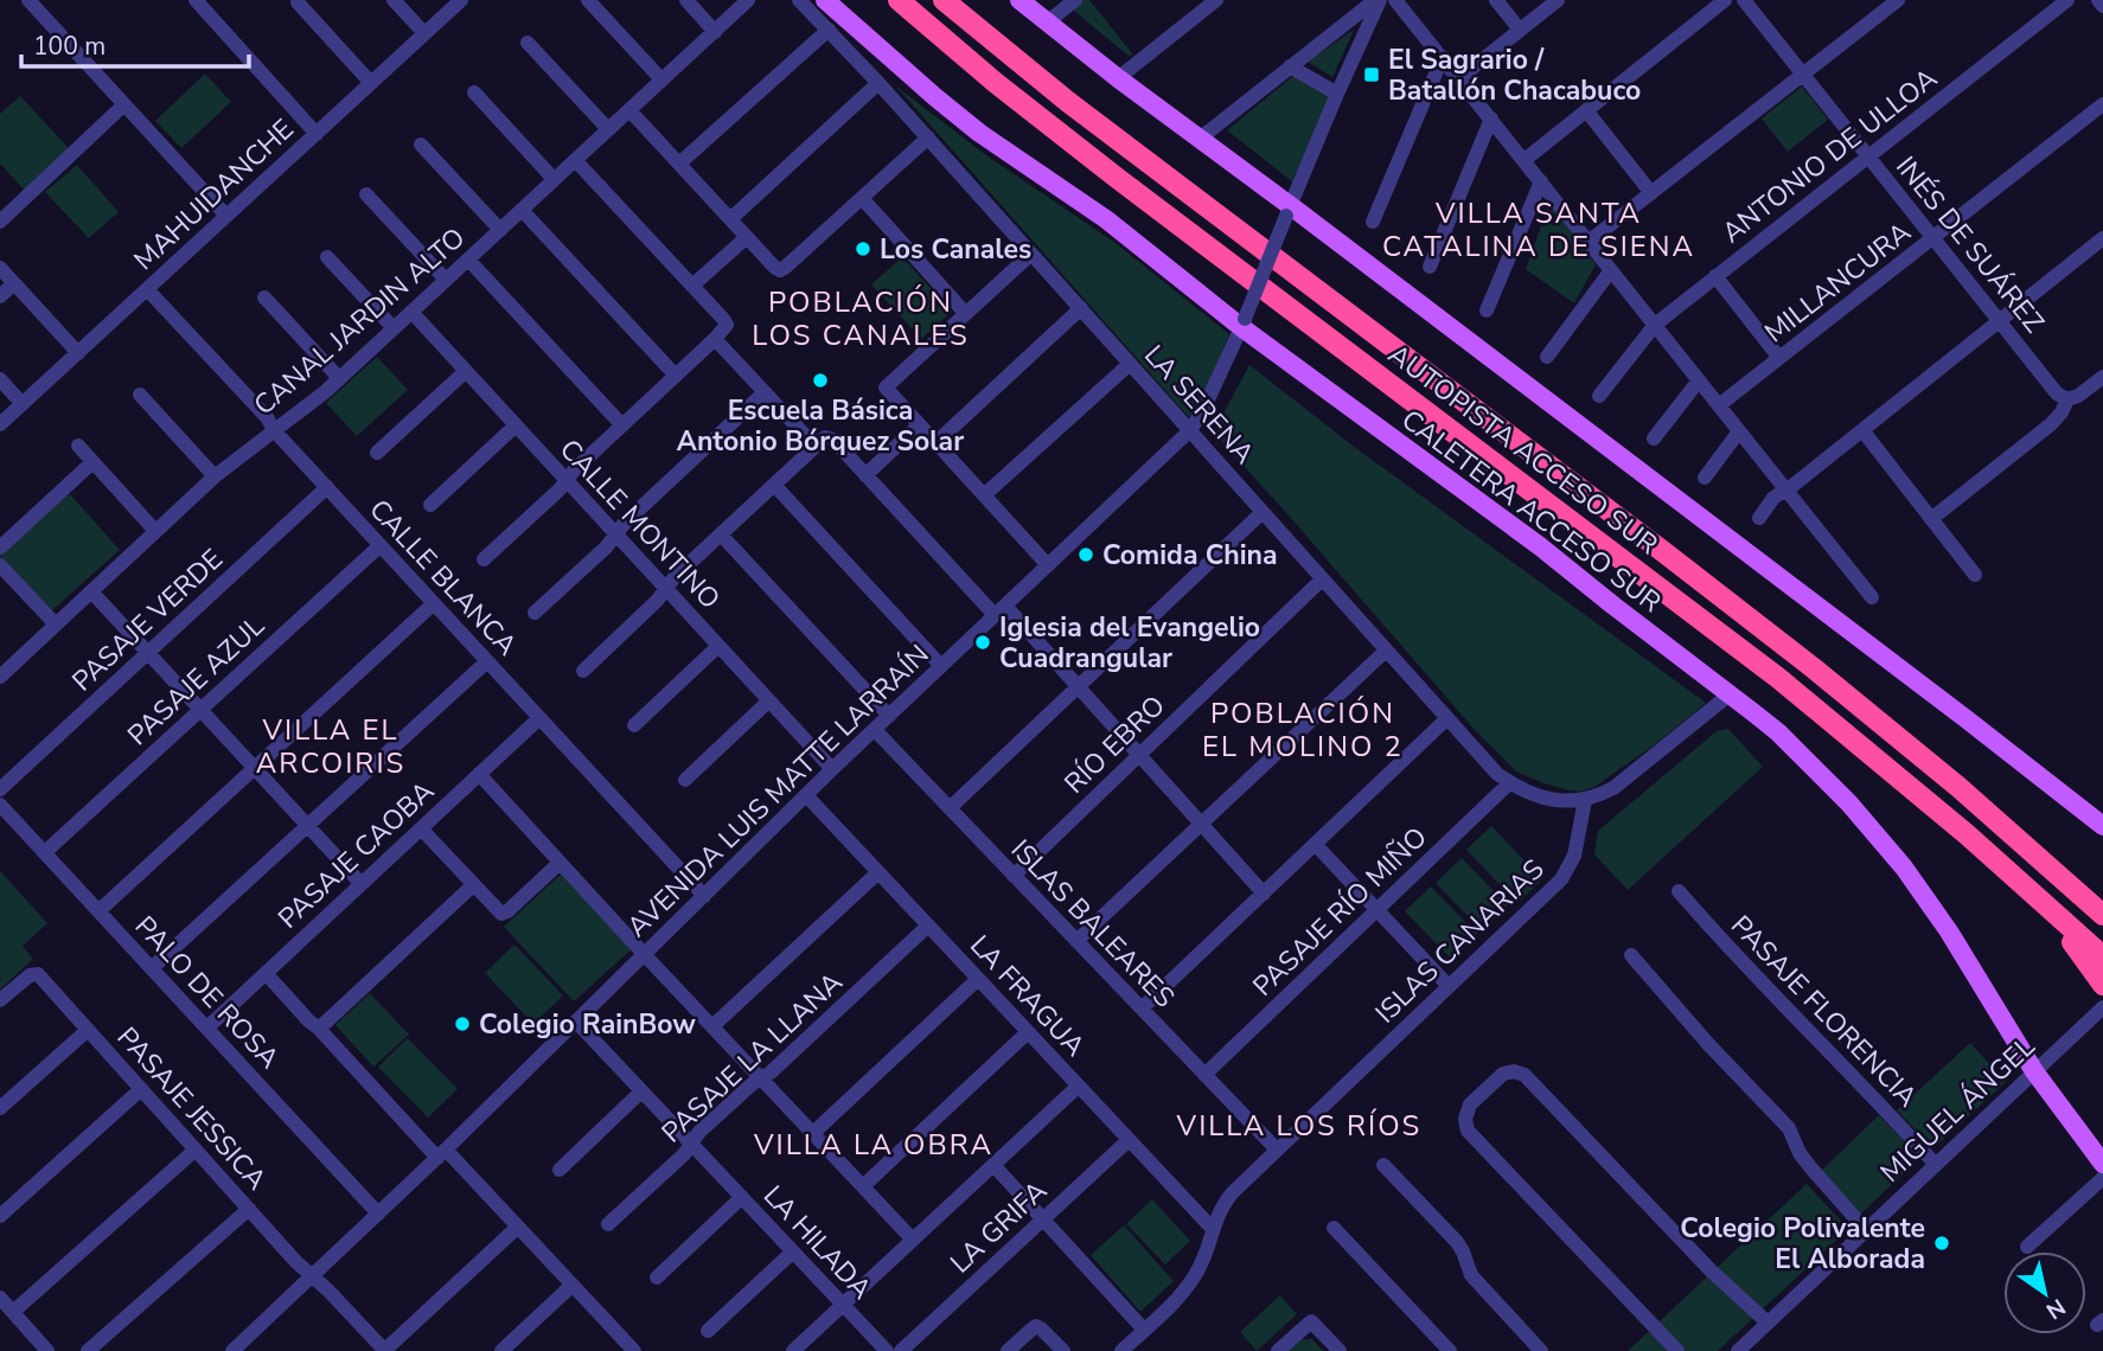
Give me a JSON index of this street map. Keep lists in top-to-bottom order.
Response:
{
  "streets": {
    "highway": ["AUTOPISTA ACCESO SUR"],
    "main road": ["CALETERA ACCESO SUR"],
    "street": [
      "ANTONIO DE ULLOA",
      "MAHUIDANCHE",
      "INÉS DE SUÁREZ",
      "MILLANCURA",
      "CANAL JARDIN ALTO",
      "LA SERENA",
      "CALLE MONTINO",
      "CALLE BLANCA",
      "PASAJE VERDE",
      "PASAJE AZUL",
      "RÍO EBRO",
      "AVENIDA LUIS MATTE LARRAÍN",
      "PASAJE CAOBA",
      "PASAJE RÍO MIÑO",
      "ISLAS BALEARES",
      "ISLAS CANARIAS",
      "PALO DE ROSA",
      "LA FRAGUA",
      "PASAJE FLORENCIA",
      "PASAJE LA LLANA",
      "PASAJE JESSICA",
      "MIGUEL ÁNGEL",
      "LA GRIFA",
      "LA HILADA"
    ]
  },
  "crossings": [
    ["ANTONIO DE ULLOA", "INÉS DE SUÁREZ"],
    ["MAHUIDANCHE", "CALLE BLANCA"],
    ["INÉS DE SUÁREZ", "MILLANCURA"],
    ["CANAL JARDIN ALTO", "CALLE MONTINO"],
    ["CANAL JARDIN ALTO", "CALLE BLANCA"],
    ["LA SERENA", "RÍO EBRO"],
    ["LA SERENA", "AVENIDA LUIS MATTE LARRAÍN"],
    ["LA SERENA", "PASAJE RÍO MIÑO"],
    ["LA SERENA", "ISLAS CANARIAS"],
    ["CALETERA ACCESO SUR", "AVENIDA LUIS MATTE LARRAÍN"],
    ["CALETERA ACCESO SUR", "MIGUEL ÁNGEL"],
    ["CALLE MONTINO", "AVENIDA LUIS MATTE LARRAÍN"],
    ["CALLE BLANCA", "PASAJE VERDE"],
    ["CALLE BLANCA", "PASAJE AZUL"],
    ["CALLE BLANCA", "AVENIDA LUIS MATTE LARRAÍN"],
    ["CALLE BLANCA", "PASAJE CAOBA"],
    ["PASAJE AZUL", "PALO DE ROSA"],
    ["RÍO EBRO", "ISLAS BALEARES"],
    ["AVENIDA LUIS MATTE LARRAÍN", "ISLAS BALEARES"],
    ["AVENIDA LUIS MATTE LARRAÍN", "PALO DE ROSA"],
    ["AVENIDA LUIS MATTE LARRAÍN", "LA FRAGUA"],
    ["AVENIDA LUIS MATTE LARRAÍN", "PASAJE JESSICA"],
    ["AVENIDA LUIS MATTE LARRAÍN", "LA HILADA"],
    ["PASAJE CAOBA", "PALO DE ROSA"],
    ["PASAJE RÍO MIÑO", "ISLAS BALEARES"],
    ["ISLAS BALEARES", "ISLAS CANARIAS"],
    ["ISLAS CANARIAS", "LA FRAGUA"],
    ["LA FRAGUA", "PASAJE LA LLANA"],
    ["LA FRAGUA", "LA GRIFA"],
    ["PASAJE FLORENCIA", "MIGUEL ÁNGEL"],
    ["PASAJE LA LLANA", "LA HILADA"]
  ],
  "districts": [
    "VILLA SANTA CATALINA DE SIENA",
    "POBLACIÓN LOS CANALES",
    "POBLACIÓN EL MOLINO 2",
    "VILLA EL ARCOIRIS",
    "VILLA LOS RÍOS",
    "VILLA LA OBRA"
  ],
  "places": {
    "transit": ["El Sagrario / Batallón Chacabuco"],
    "other": [
      "Los Canales",
      "Escuela Básica Antonio Bórquez Solar",
      "Comida China",
      "Iglesia del Evangelio Cuadrangular",
      "Colegio RainBow",
      "Colegio Polivalente El Alborada"
    ]
  },
  "scale_bar": "100 m",
  "north": "bottom right"
}
